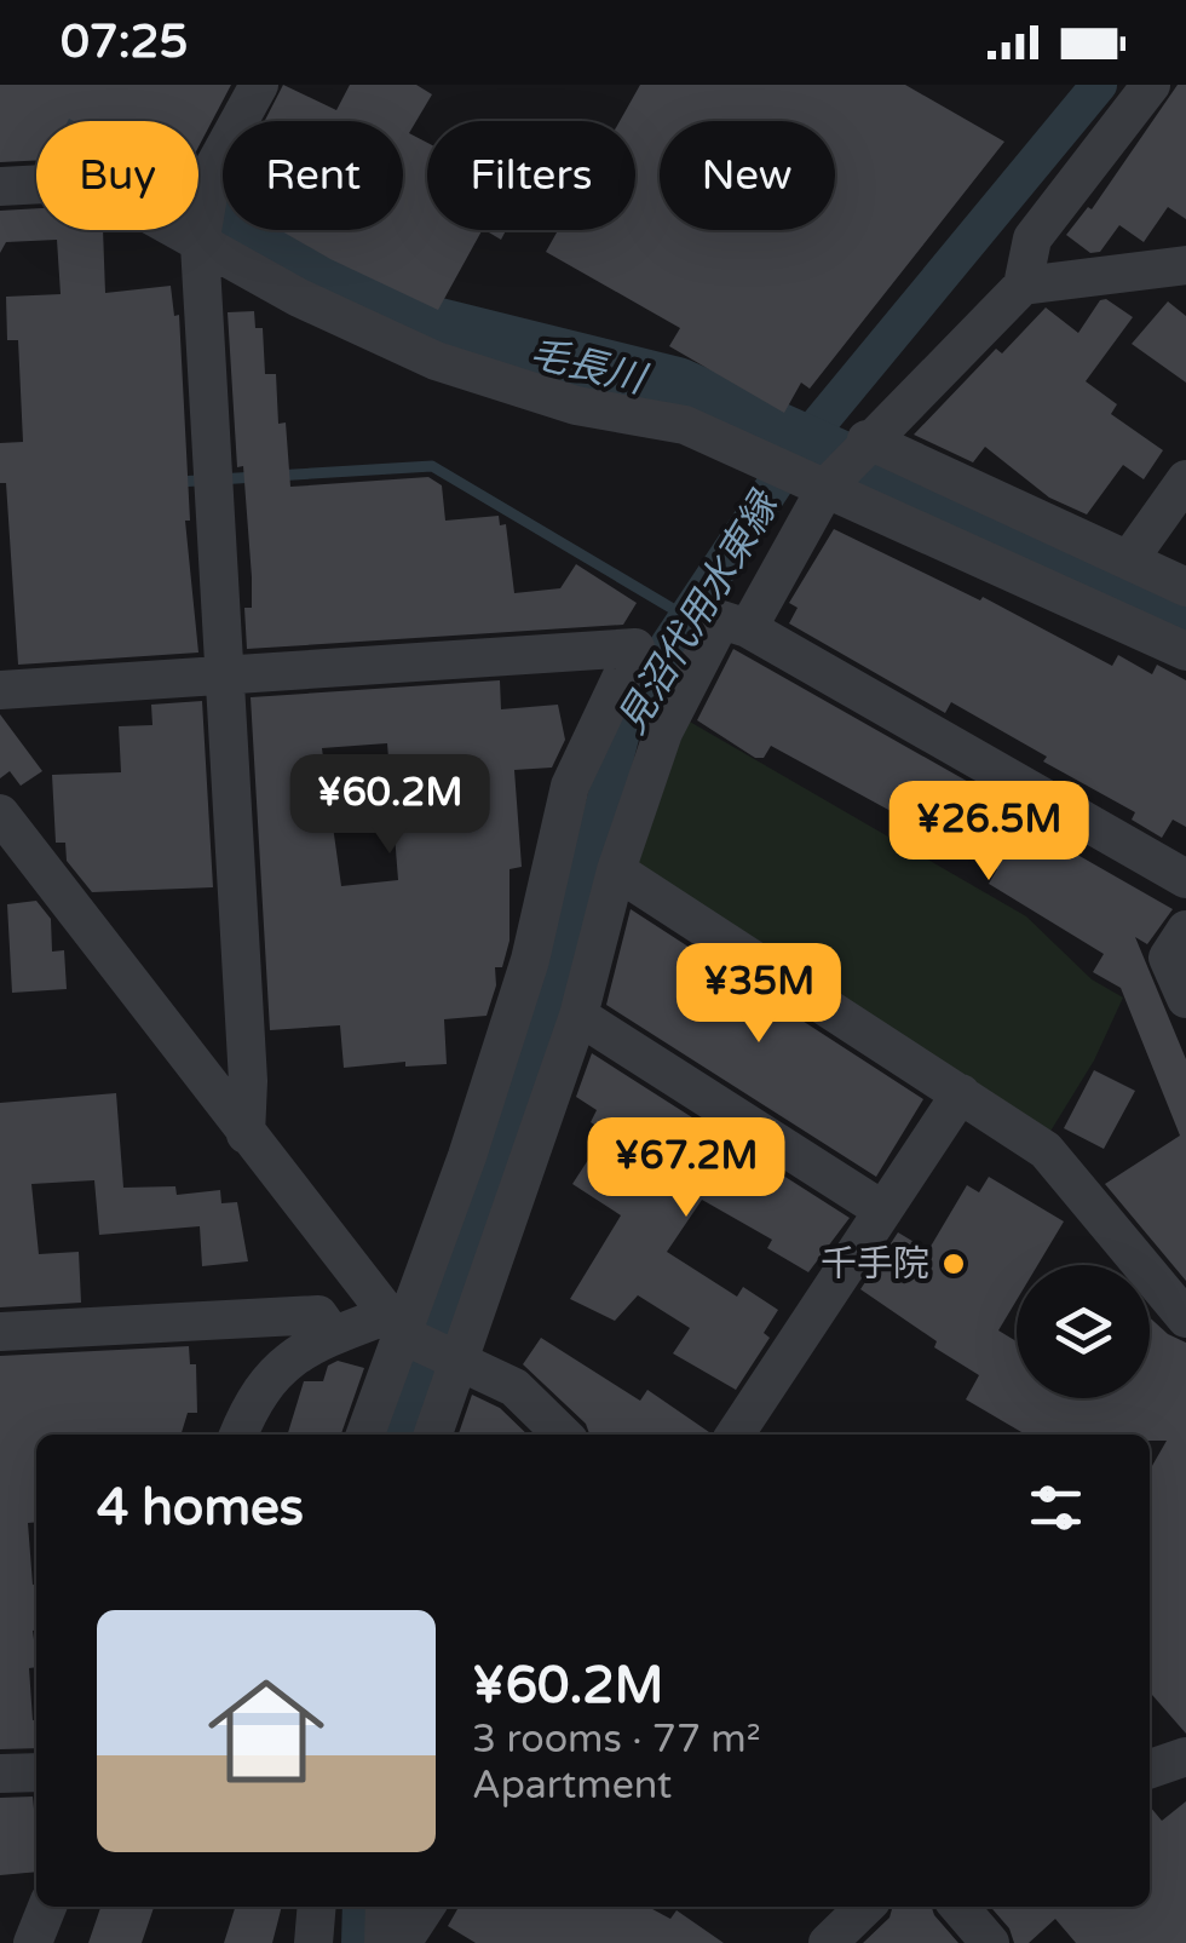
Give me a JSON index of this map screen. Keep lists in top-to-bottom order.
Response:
{
  "water": ["毛長川", "見沼代用水東縁"],
  "places": ["千手院"],
  "page": {
    "status": "07:25",
    "chip": [
      "Buy",
      "Rent",
      "Filters",
      "New"
    ],
    "price": [
      "¥60.2M",
      "¥26.5M",
      "¥35M",
      "¥67.2M"
    ],
    "heading": "4 homes",
    "list": [
      {
        "name": "¥60.2M",
        "note": "3 rooms · 77 m² · Apartment"
      }
    ]
  }
}
